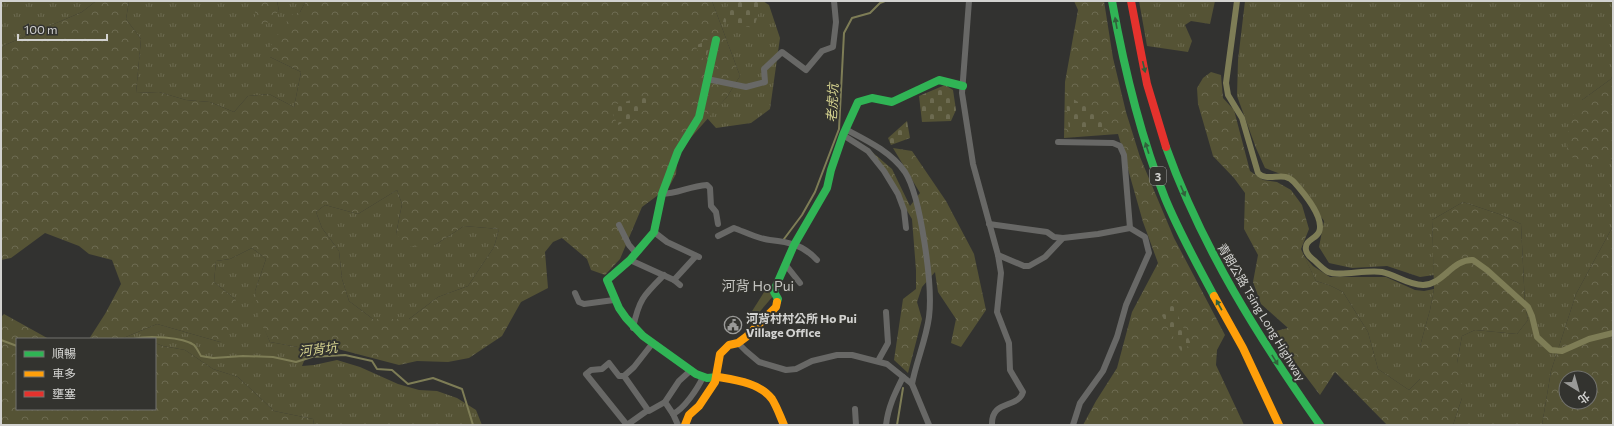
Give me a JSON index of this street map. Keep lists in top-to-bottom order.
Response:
{
  "streets": {
    "main road": ["3", "青朗公路 Tsing Long Highway"]
  },
  "districts": ["河背 Ho Pui"],
  "water": ["老虎坑", "河背坑"],
  "places": {
    "public building": ["河背村村公所 Ho Pui Village Office"]
  },
  "legend": ["順暢", "車多", "壅塞"],
  "scale_bar": "100 m",
  "north": "bottom right"
}
